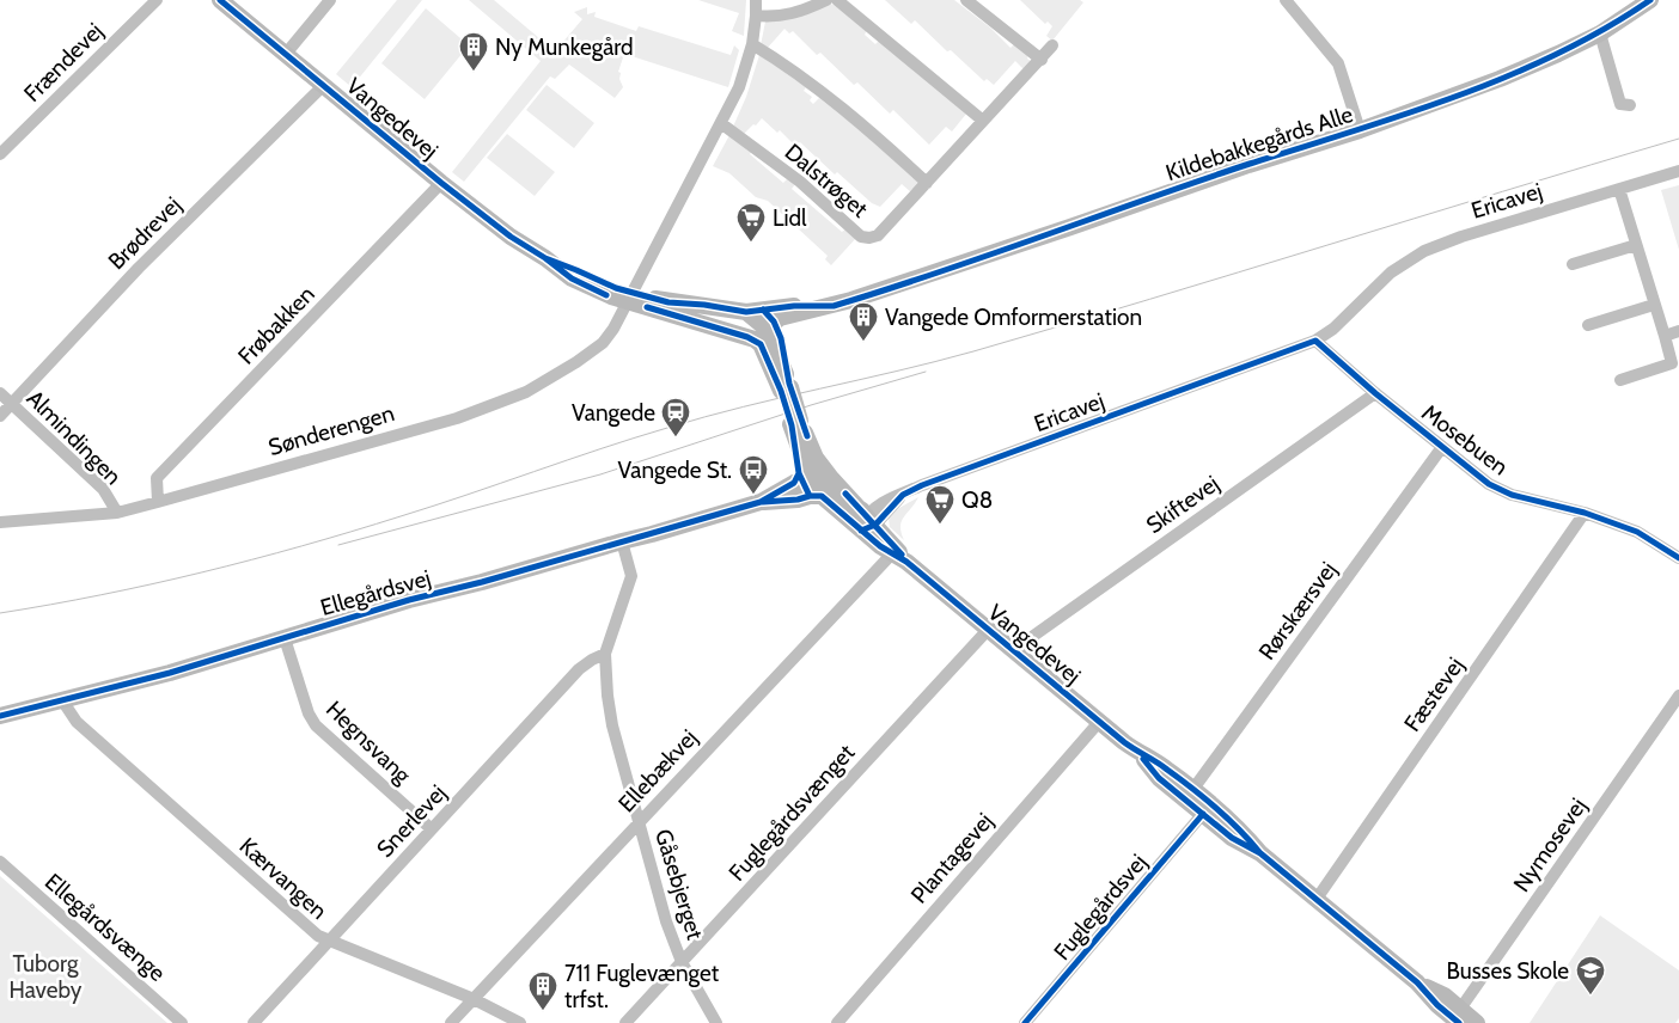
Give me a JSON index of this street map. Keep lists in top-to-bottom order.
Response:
{
  "streets": {
    "street": [
      "Frændevej",
      "Vangedevej",
      "Kildebakkegårds Alle",
      "Dalstrøget",
      "Ericavej",
      "Brødrevej",
      "Frøbakken",
      "Sønderengen",
      "Almindingen",
      "Mosebuen",
      "Skiftevej",
      "Ellegårdsvej",
      "Rørskærsvej",
      "Fæstevej",
      "Hegnsvang",
      "Ellebækvej",
      "Fuglegårdsvænget",
      "Snerlevej",
      "Nymosevej",
      "Plantagevej",
      "Kærvangen",
      "Gåsebjerget",
      "Fuglegårdsvej",
      "Ellegårdsvænge"
    ]
  },
  "crossings": [
    ["Vangedevej", "Kildebakkegårds Alle"],
    ["Vangedevej", "Ericavej"],
    ["Vangedevej", "Brødrevej"],
    ["Vangedevej", "Frøbakken"],
    ["Vangedevej", "Sønderengen"],
    ["Vangedevej", "Skiftevej"],
    ["Vangedevej", "Ellegårdsvej"],
    ["Vangedevej", "Rørskærsvej"],
    ["Vangedevej", "Fæstevej"],
    ["Vangedevej", "Ellebækvej"],
    ["Vangedevej", "Fuglegårdsvænget"],
    ["Vangedevej", "Nymosevej"],
    ["Vangedevej", "Plantagevej"],
    ["Vangedevej", "Fuglegårdsvej"],
    ["Ericavej", "Mosebuen"],
    ["Brødrevej", "Almindingen"],
    ["Frøbakken", "Sønderengen"],
    ["Sønderengen", "Almindingen"],
    ["Mosebuen", "Skiftevej"],
    ["Mosebuen", "Rørskærsvej"],
    ["Mosebuen", "Fæstevej"],
    ["Ellegårdsvej", "Hegnsvang"],
    ["Ellegårdsvej", "Kærvangen"],
    ["Ellegårdsvej", "Gåsebjerget"],
    ["Hegnsvang", "Snerlevej"],
    ["Ellebækvej", "Kærvangen"],
    ["Ellebækvej", "Gåsebjerget"],
    ["Fuglegårdsvænget", "Gåsebjerget"],
    ["Snerlevej", "Kærvangen"],
    ["Snerlevej", "Gåsebjerget"]
  ],
  "parks": ["Tuborg Haveby"],
  "places": {
    "building": ["Ny Munkegård", "Vangede Omformerstation", "711 Fuglevænget trfst."],
    "supermarket": ["Lidl", "Q8"],
    "station": ["Vangede"],
    "bus stop": ["Vangede St."],
    "school or university": ["Busses Skole"]
  }
}
